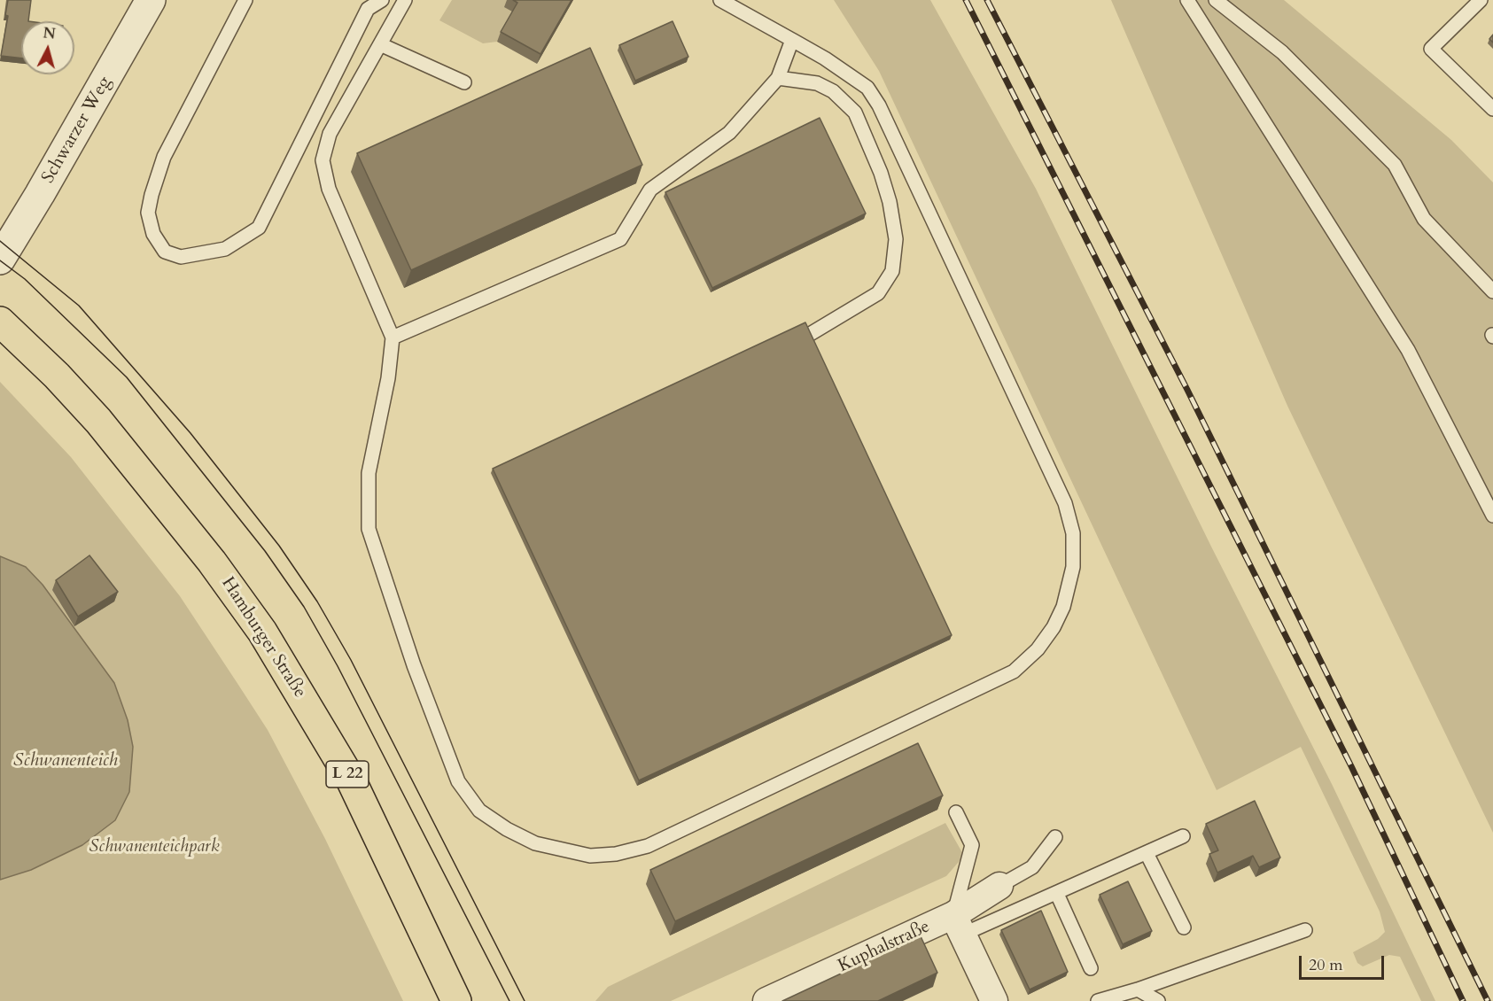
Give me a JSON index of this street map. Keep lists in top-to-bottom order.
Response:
{
  "streets": {
    "main road": ["Hamburger Straße", "L 22"],
    "street": ["Schwarzer Weg", "Kuphalstraße"]
  },
  "water": ["Schwanenteich"],
  "parks": ["Schwanenteichpark"],
  "scale_bar": "20 m",
  "north": "top"
}
